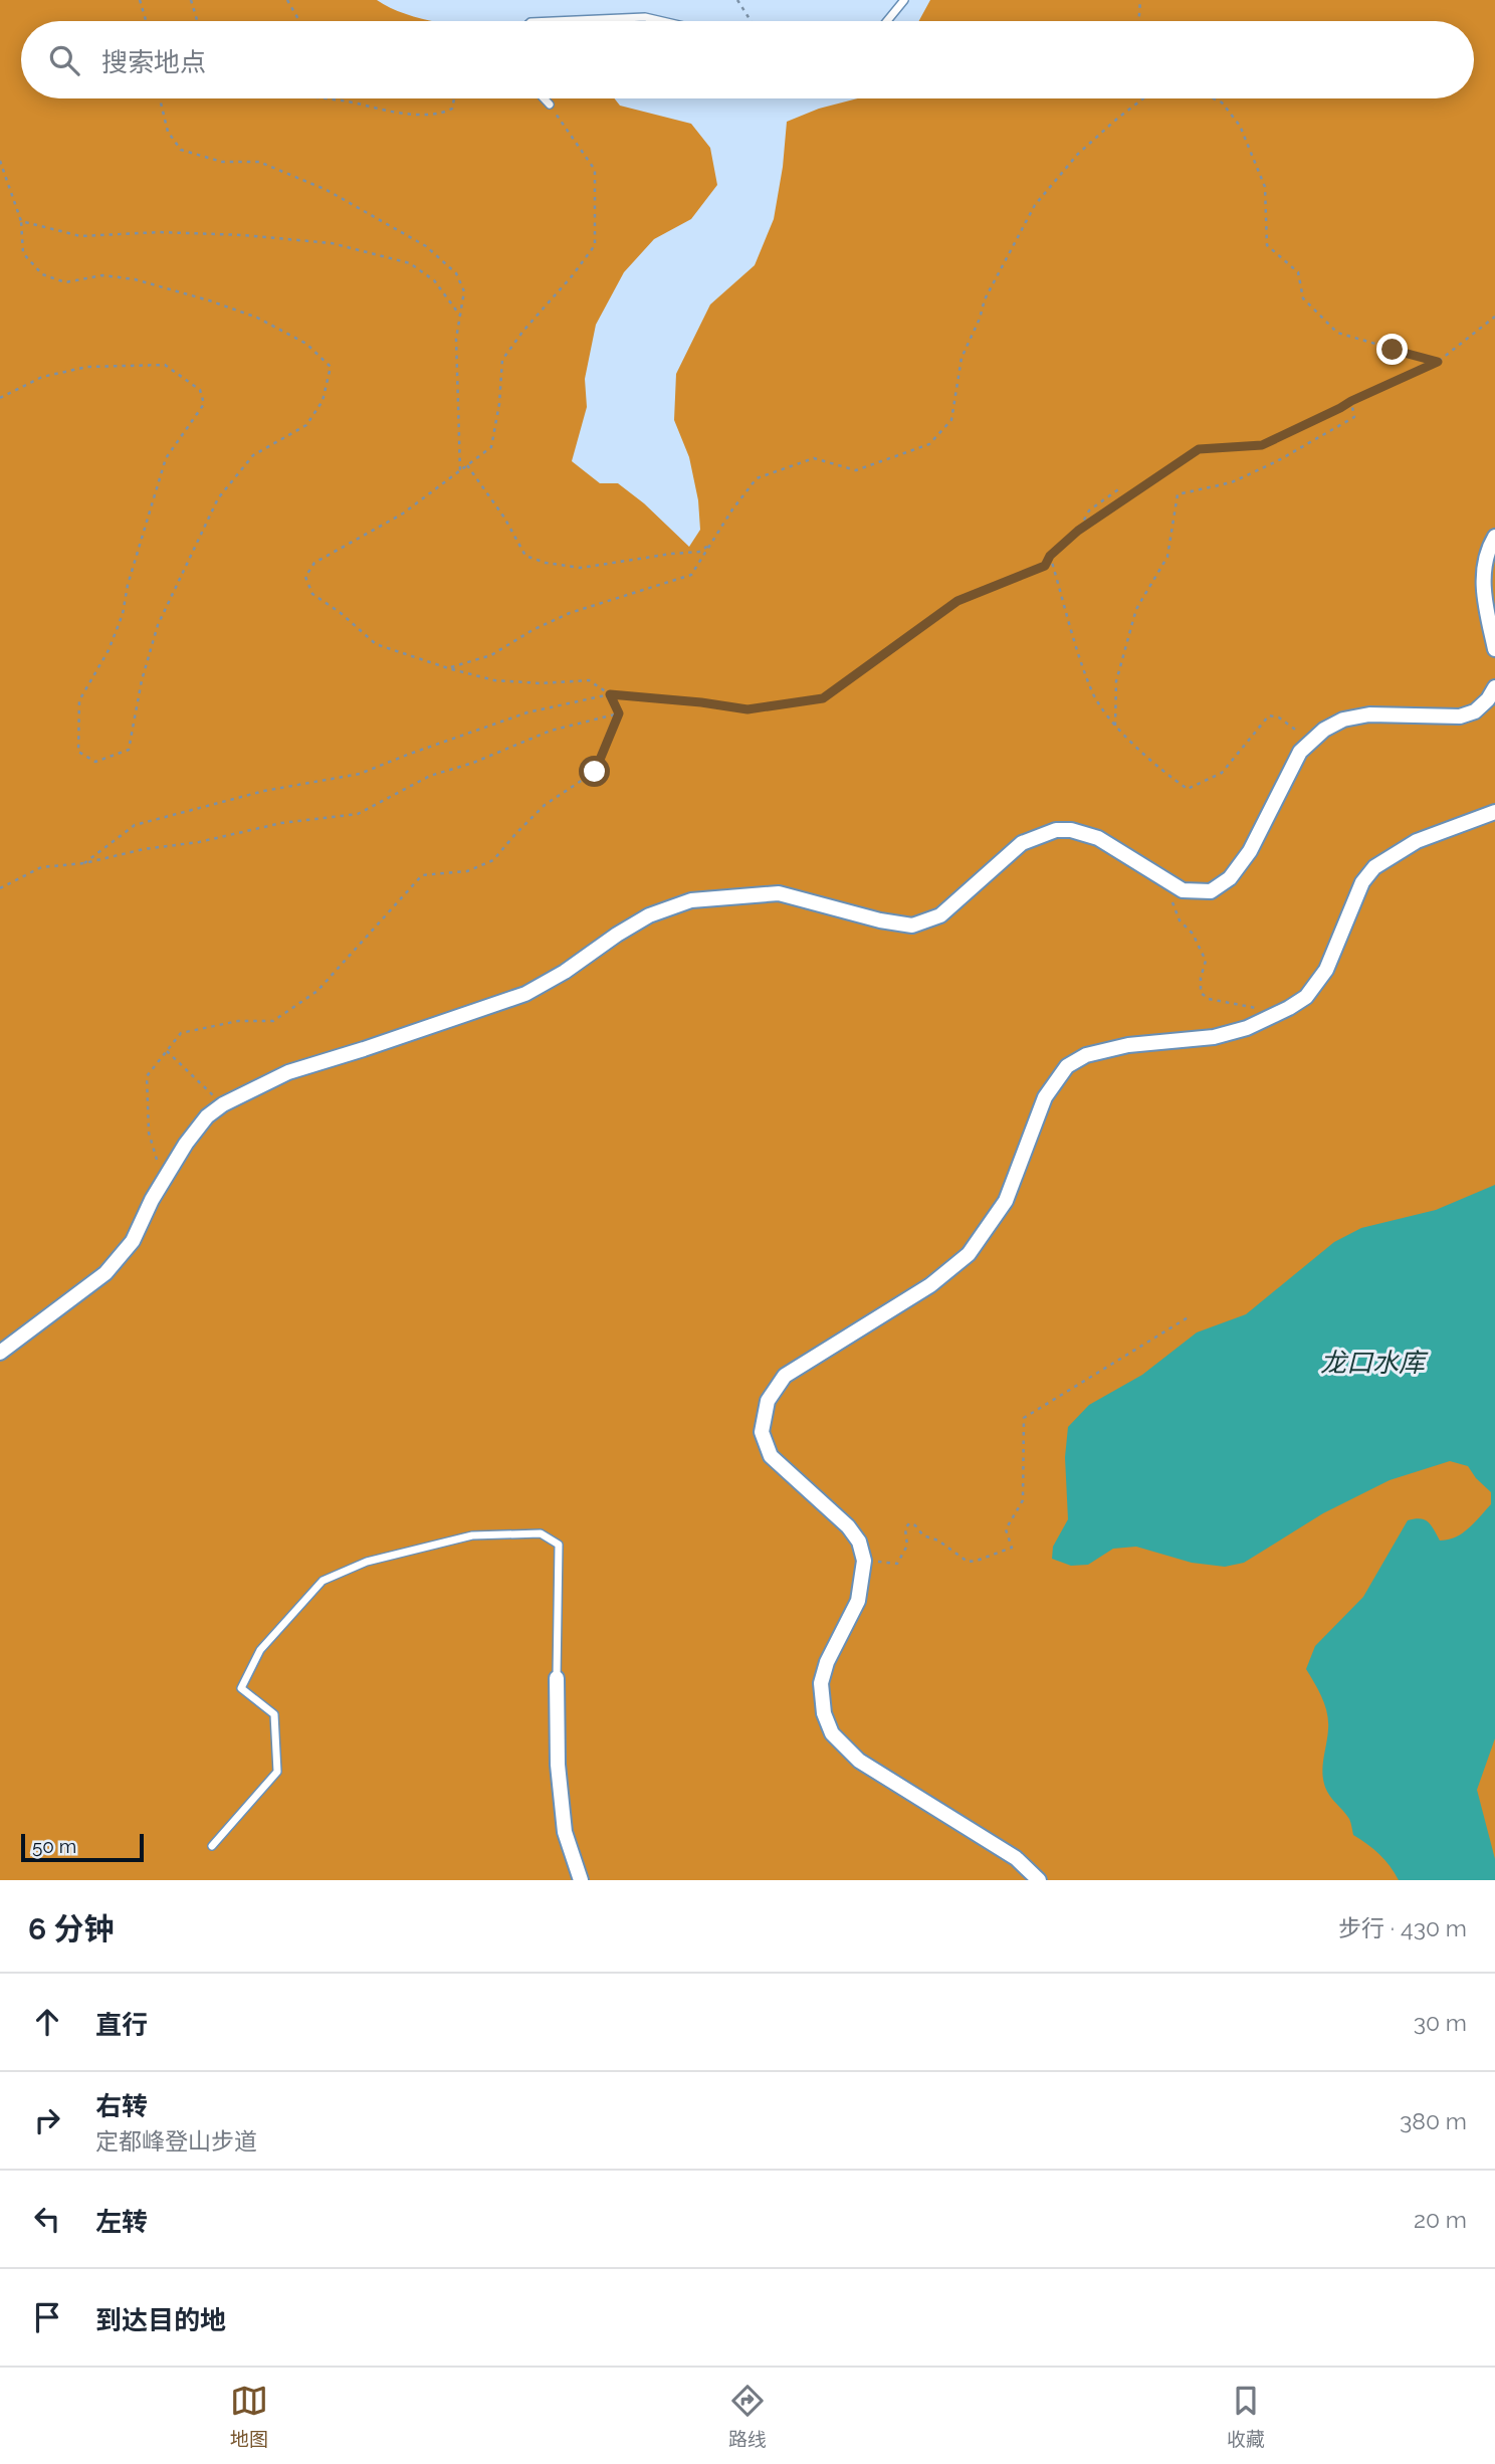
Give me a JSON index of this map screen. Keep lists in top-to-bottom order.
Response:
{
  "water": ["龙口水库"],
  "scale_bar": "50 m",
  "page": {
    "search": "搜索地点",
    "scale": "50 m",
    "heading": ["6 分钟", "步行 · 430 m"],
    "list": [
      ["直行", "30 m"],
      ["右转", "定都峰登山步道", "380 m"],
      ["左转", "20 m"],
      "到达目的地"
    ],
    "nav": ["地图", "路线", "收藏"]
  }
}
